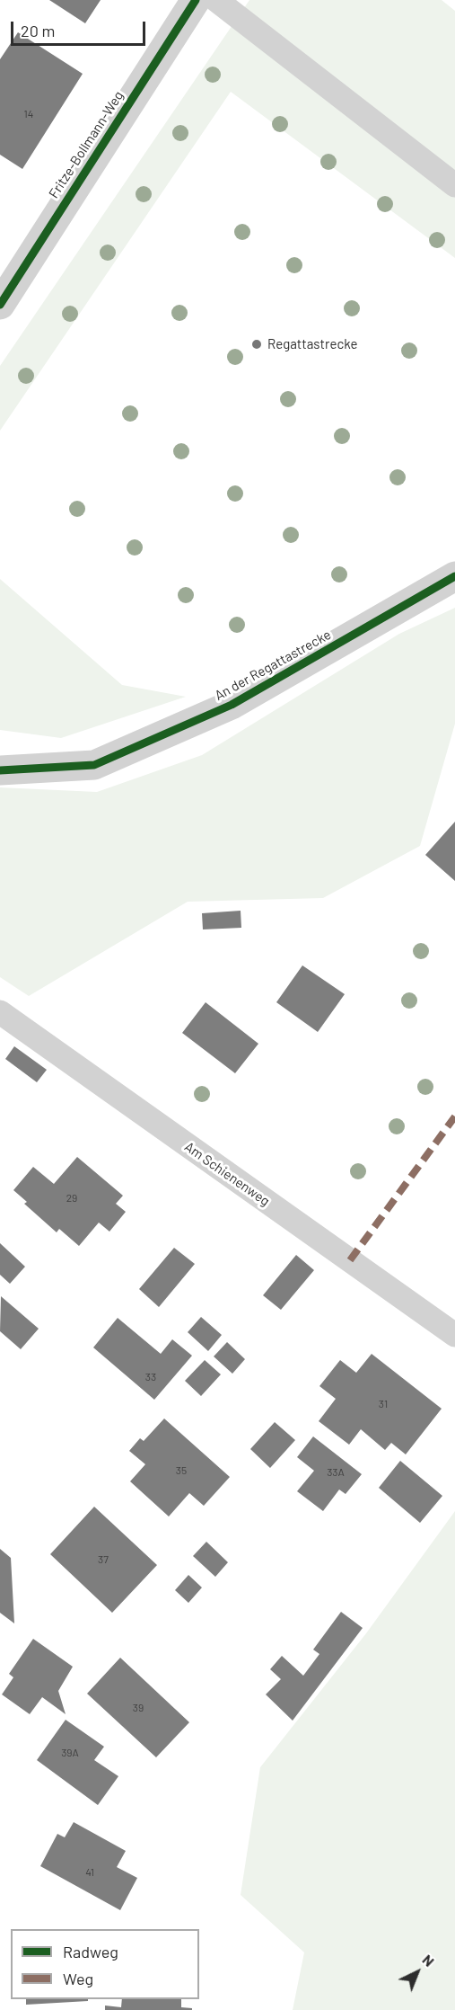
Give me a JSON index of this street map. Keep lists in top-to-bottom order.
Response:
{
  "streets": {
    "street": ["Fritze-Bollmann-Weg", "An der Regattastrecke"],
    "lane": ["Am Schienenweg"]
  },
  "places": ["Regattastrecke"],
  "house_numbers": [
    "14",
    "29",
    "33",
    "31",
    "35",
    "33A",
    "37",
    "39",
    "39A",
    "41"
  ],
  "legend": ["Radweg", "Weg"],
  "scale_bar": "20 m",
  "north": "top right"
}
